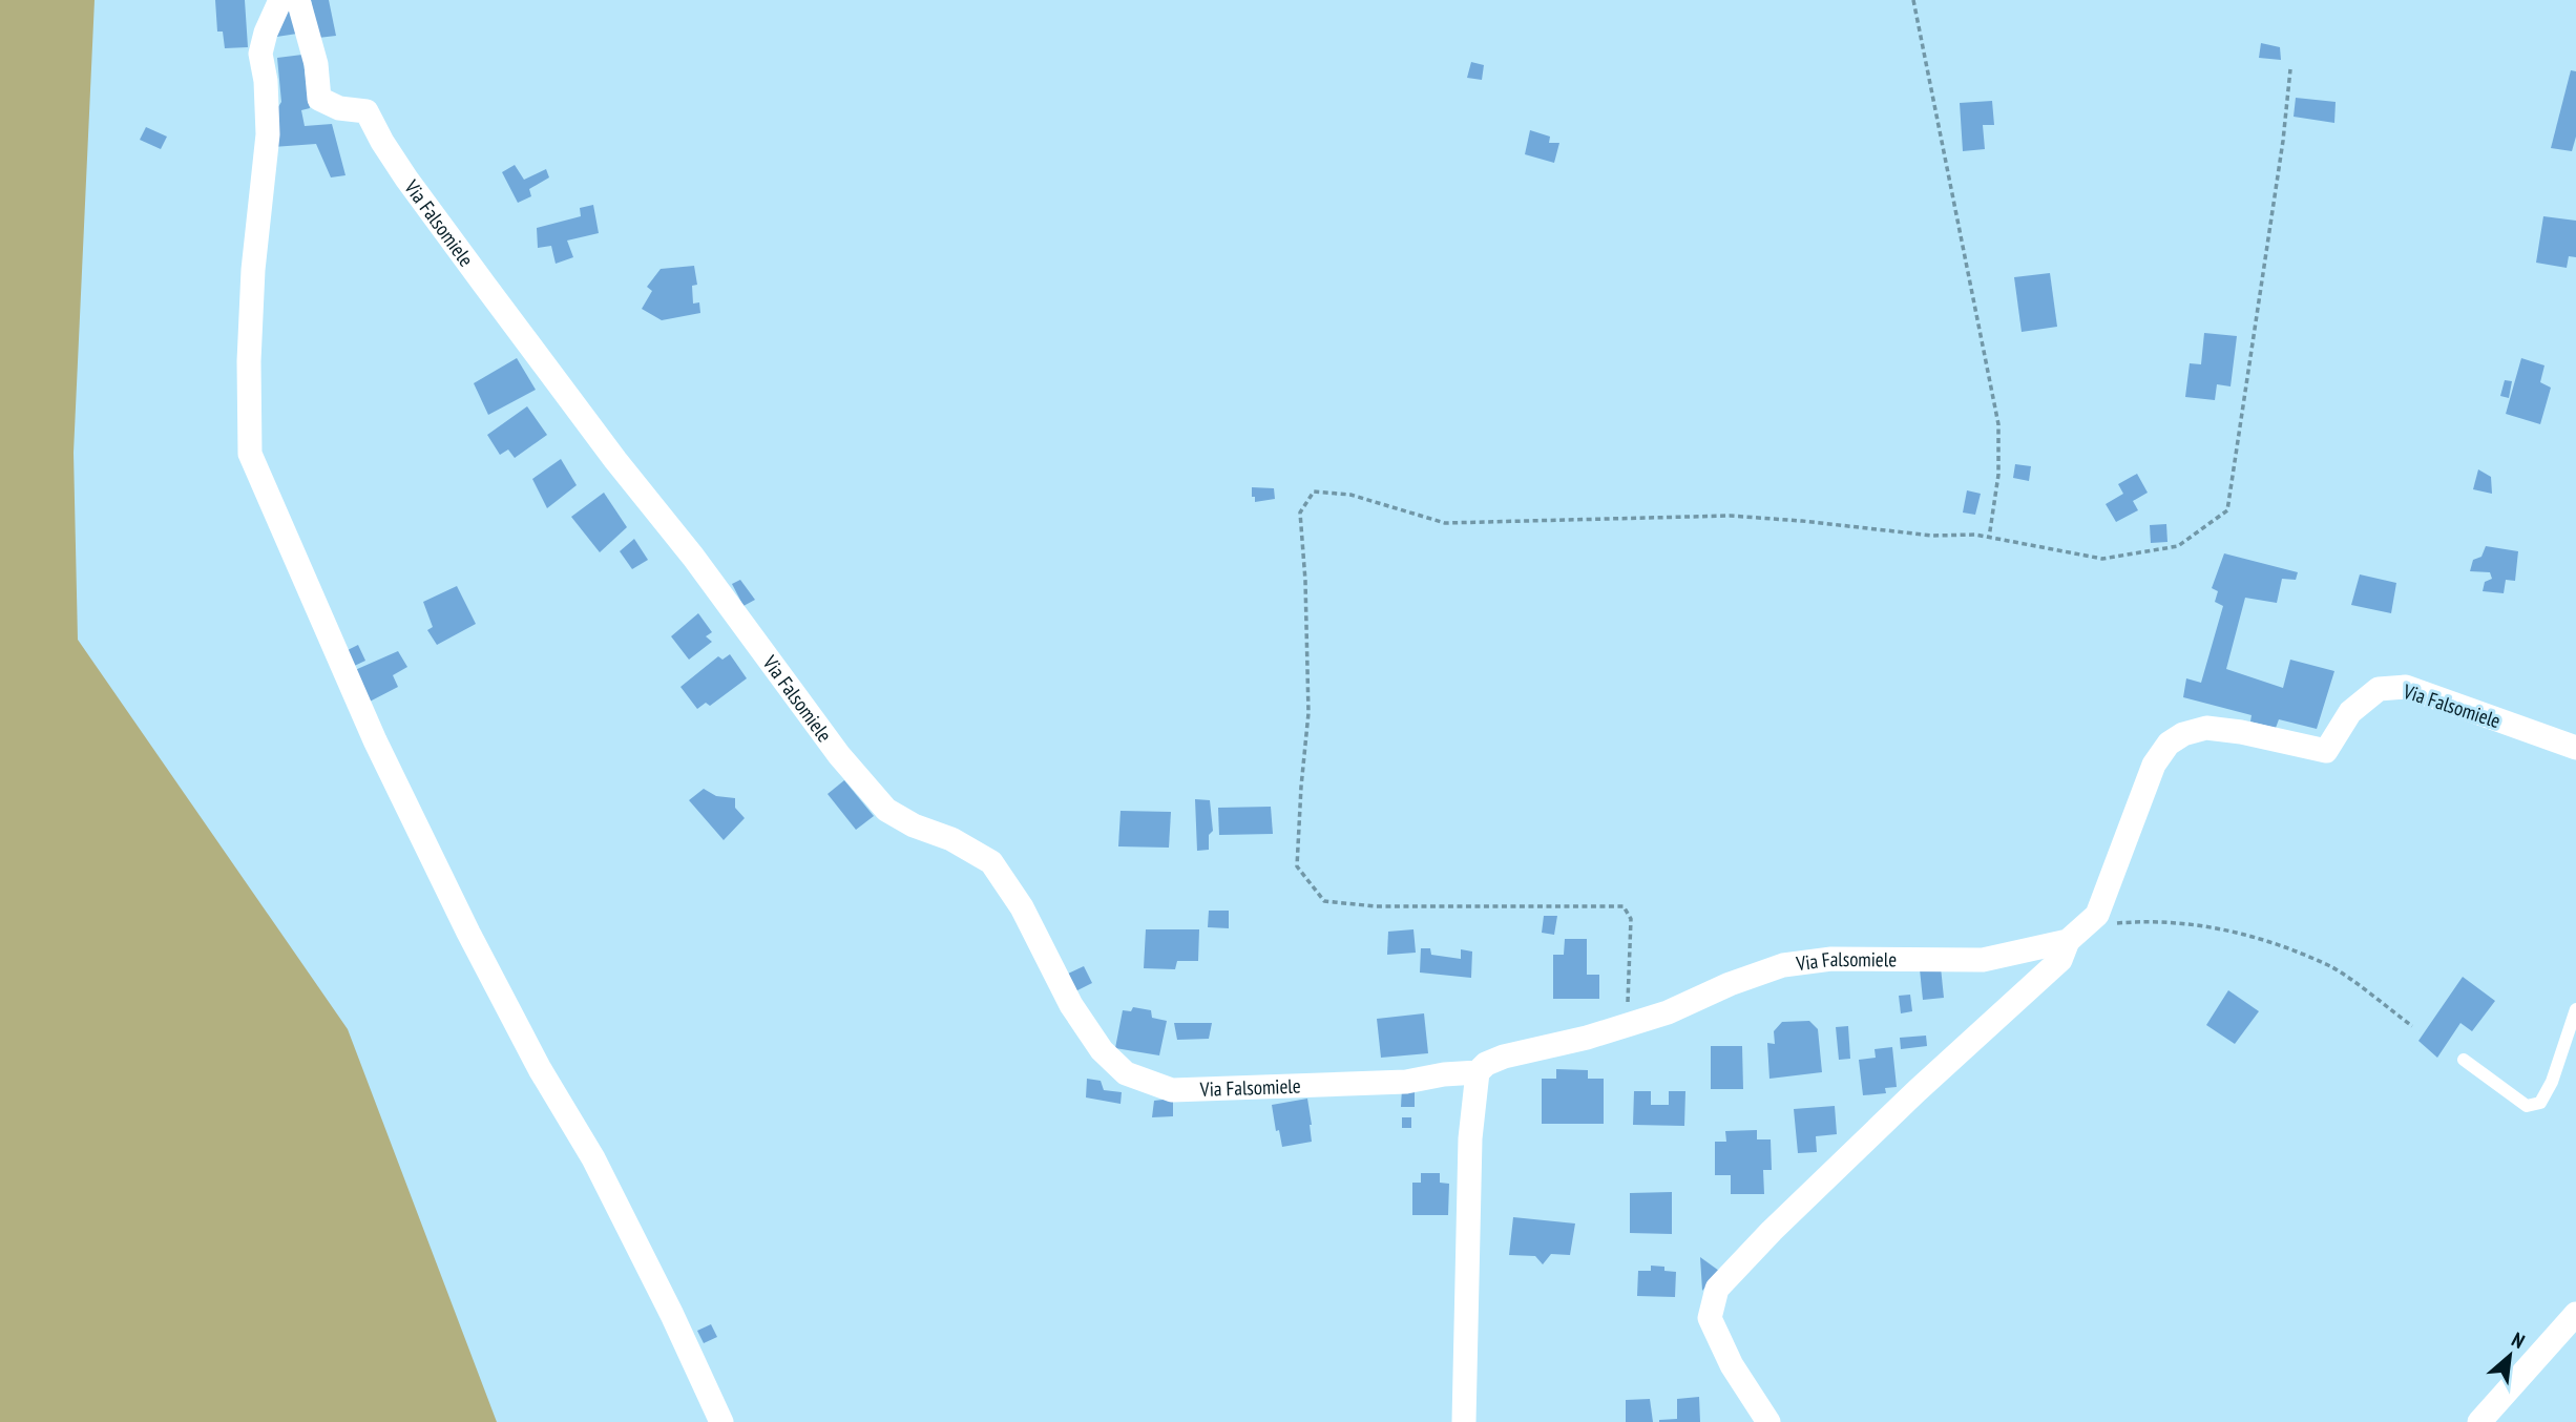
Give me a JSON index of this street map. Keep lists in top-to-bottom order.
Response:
{
  "streets": {
    "street": ["Via Falsomiele"]
  },
  "north": "top right"
}
